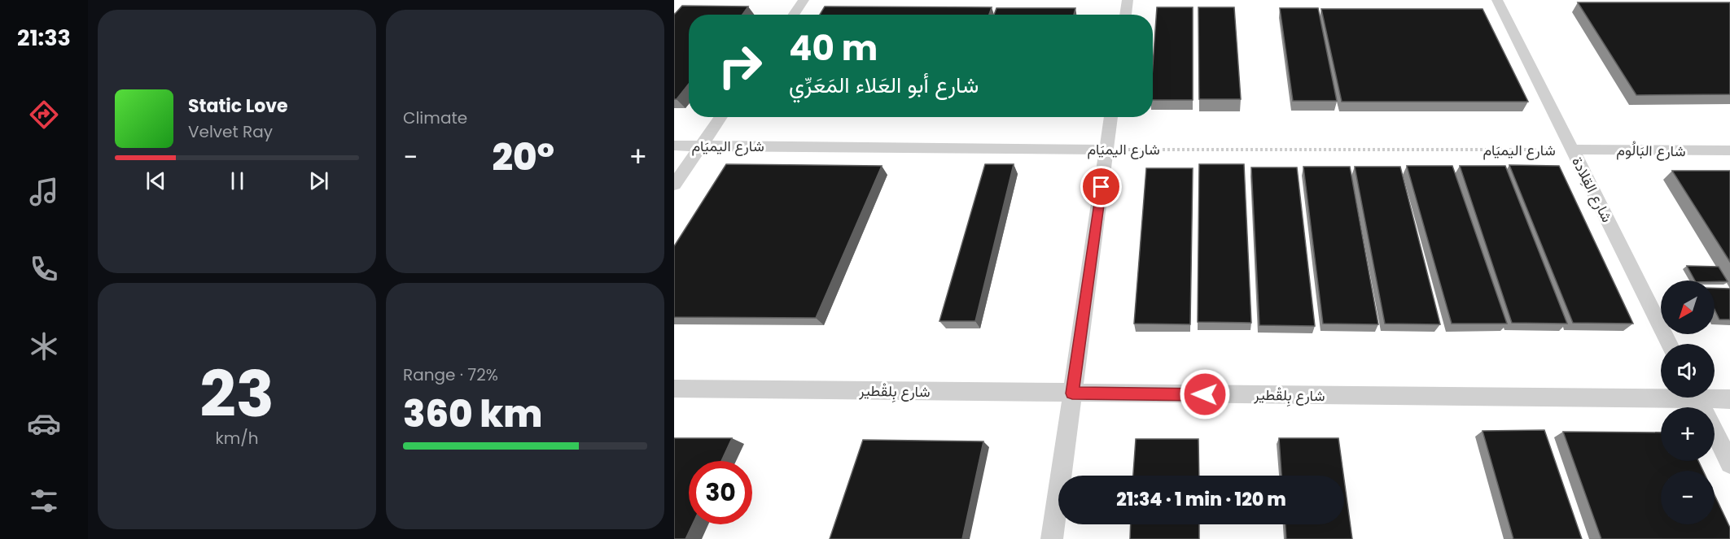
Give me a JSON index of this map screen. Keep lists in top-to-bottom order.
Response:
{
  "streets": {
    "street": [
      "شارع اليميَام",
      "شارع البَالُوم",
      "شارع القِلادة",
      "شارع بِلقْطير"
    ]
  },
  "crossings": [
    ["شارع اليميَام", "شارع البَالُوم"],
    ["شارع اليميَام", "شارع القِلادة"],
    ["شارع البَالُوم", "شارع القِلادة"]
  ],
  "north": "bottom left",
  "page": {
    "tabs": "21:33",
    "tile": [
      "Climate",
      ["23", "km/h"],
      ["Range · 72%", "360 km"]
    ],
    "turn": ["40 m", "شارع أبو العَلاء المَعَرِّي"],
    "song": ["Static Love", "Velvet Ray"],
    "heat": ["−", "20°", "+"],
    "map_buttons": ["+", "−"],
    "limit": "30",
    "trip": "21:34 · 1 min · 120 m"
  }
}
